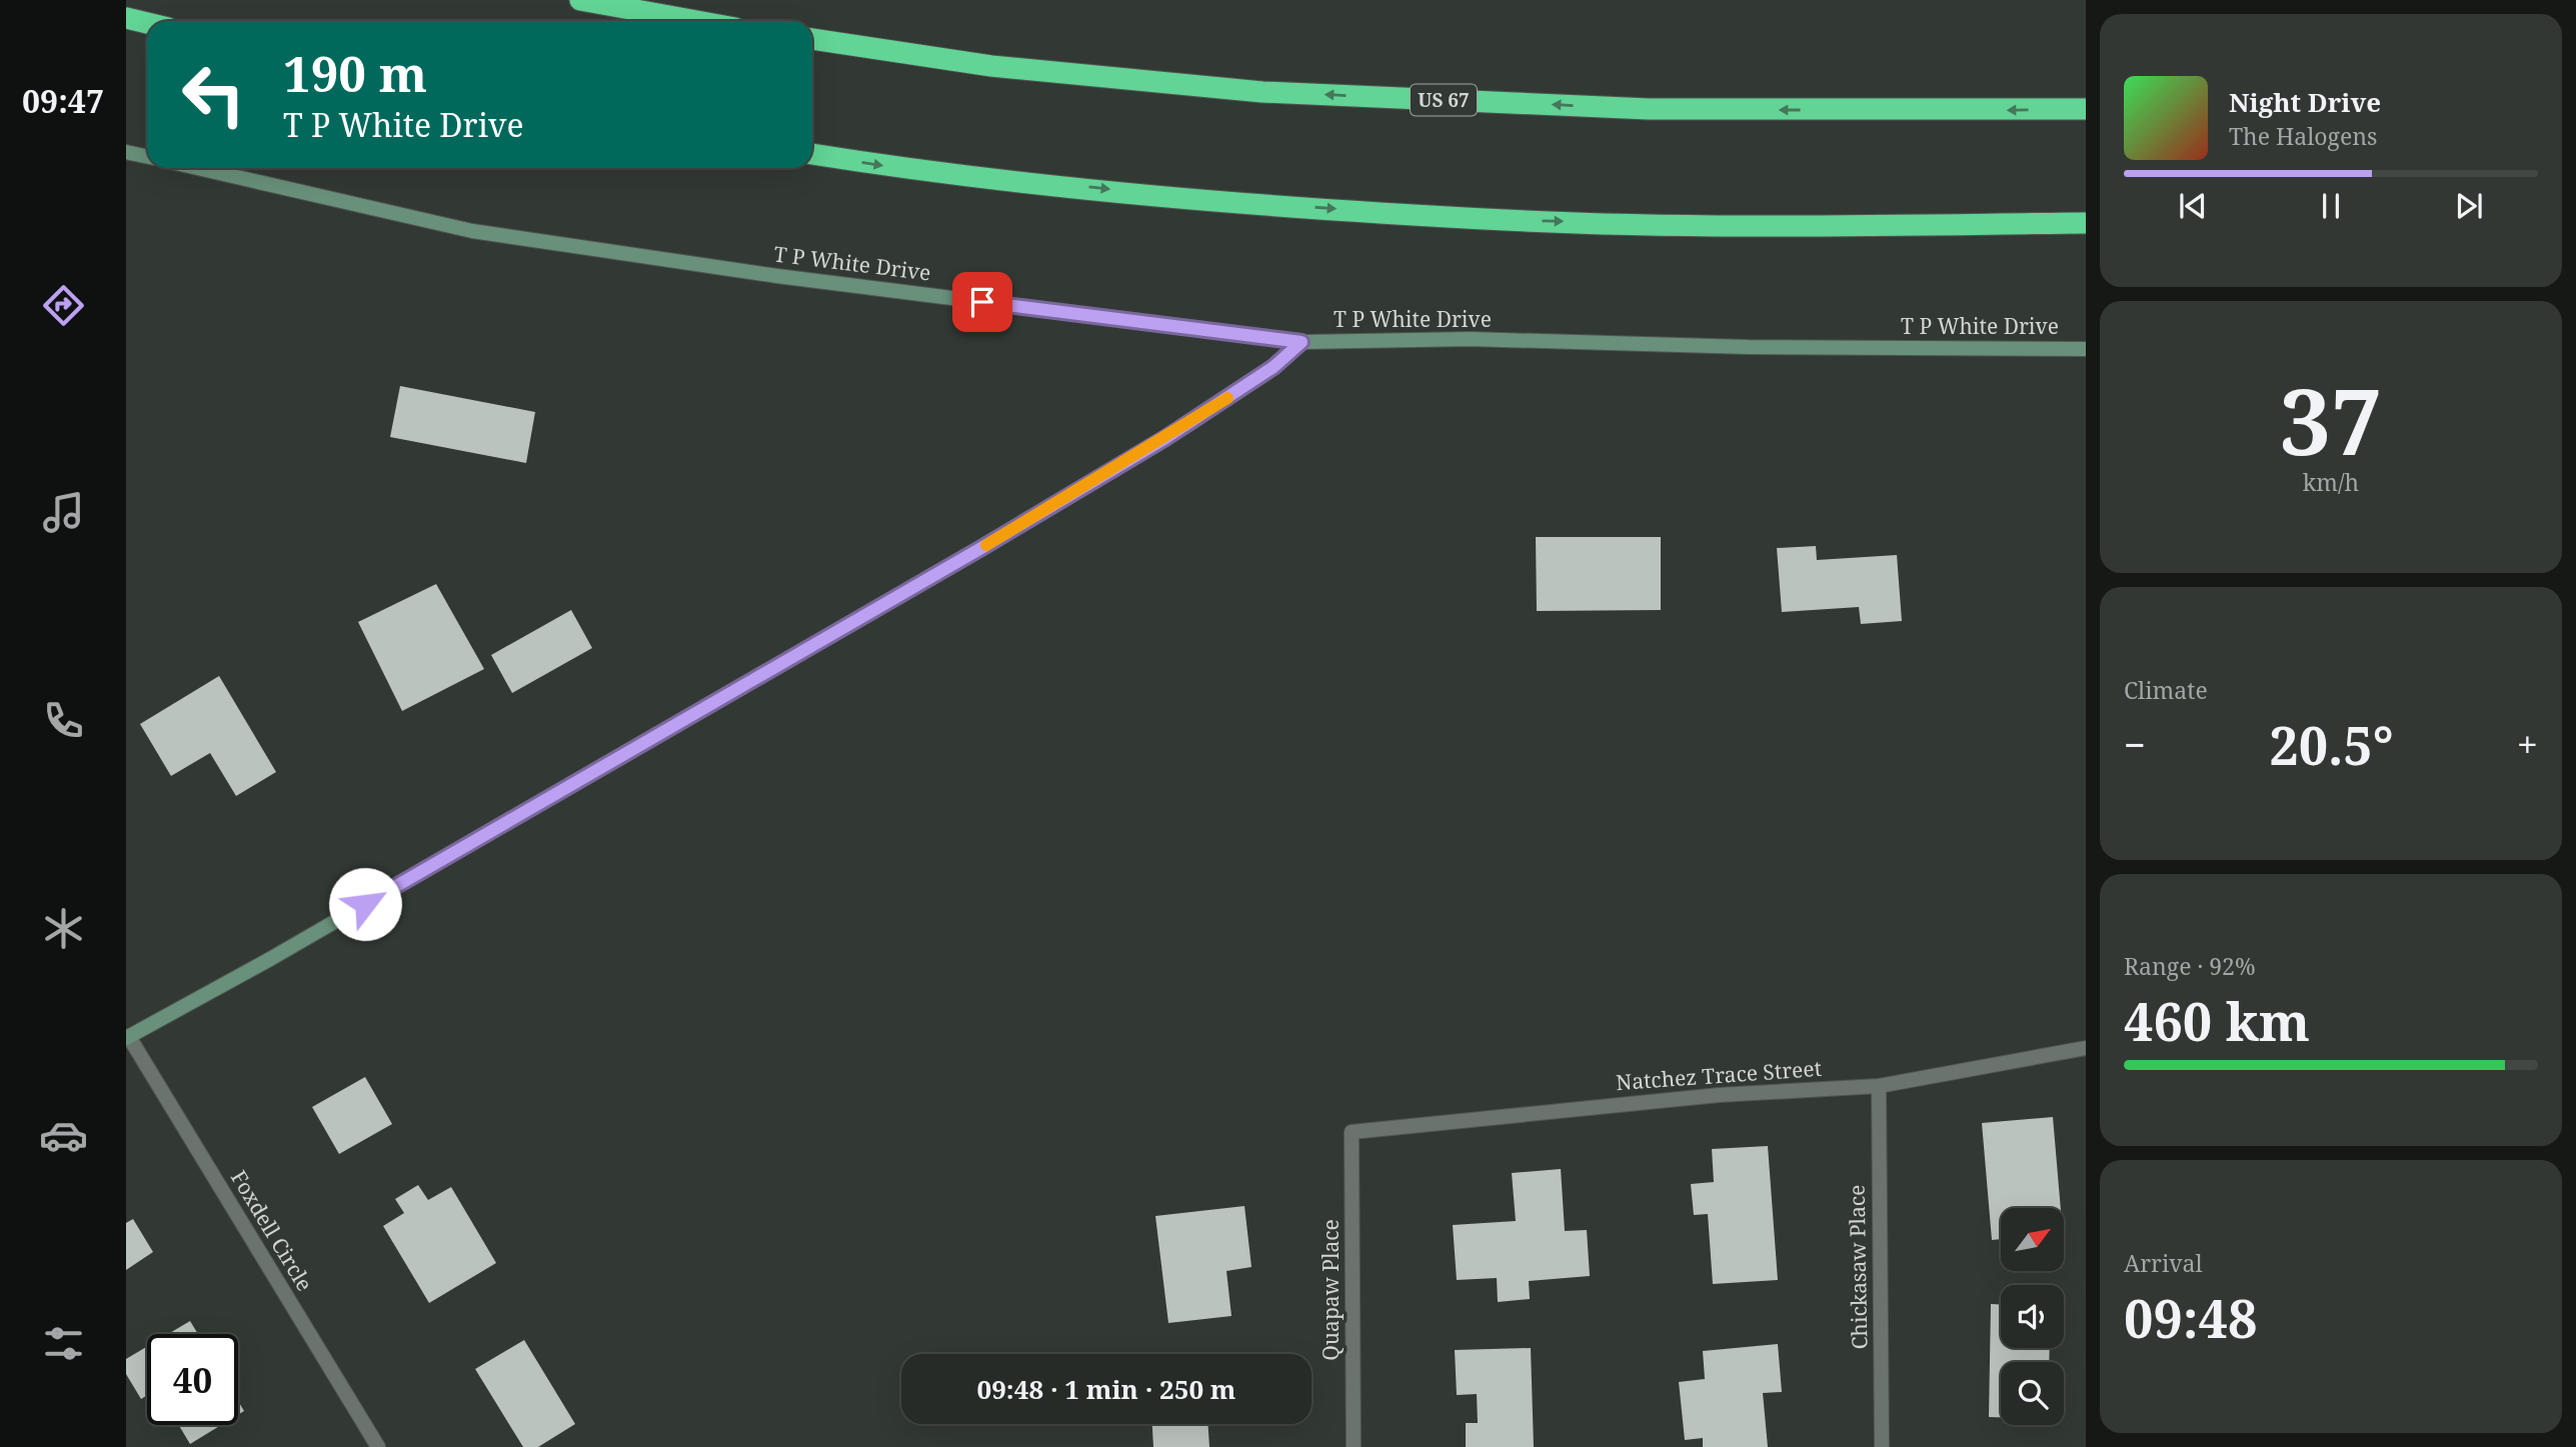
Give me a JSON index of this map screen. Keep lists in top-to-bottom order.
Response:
{
  "streets": {
    "highway": ["US 67"],
    "street": [
      "T P White Drive",
      "Natchez Trace Street",
      "Foxdell Circle",
      "Chickasaw Place",
      "Quapaw Place"
    ]
  },
  "crossings": [
    ["Natchez Trace Street", "Chickasaw Place"],
    ["Natchez Trace Street", "Quapaw Place"]
  ],
  "north": "top right",
  "page": {
    "tabs": "09:47",
    "turn": ["190 m", "T P White Drive"],
    "song": ["Night Drive", "The Halogens"],
    "tile": [
      ["37", "km/h"],
      "Climate",
      ["Range · 92%", "460 km"],
      ["Arrival", "09:48"]
    ],
    "heat": ["−", "20.5°", "+"],
    "limit": "40",
    "trip": "09:48 · 1 min · 250 m"
  }
}
